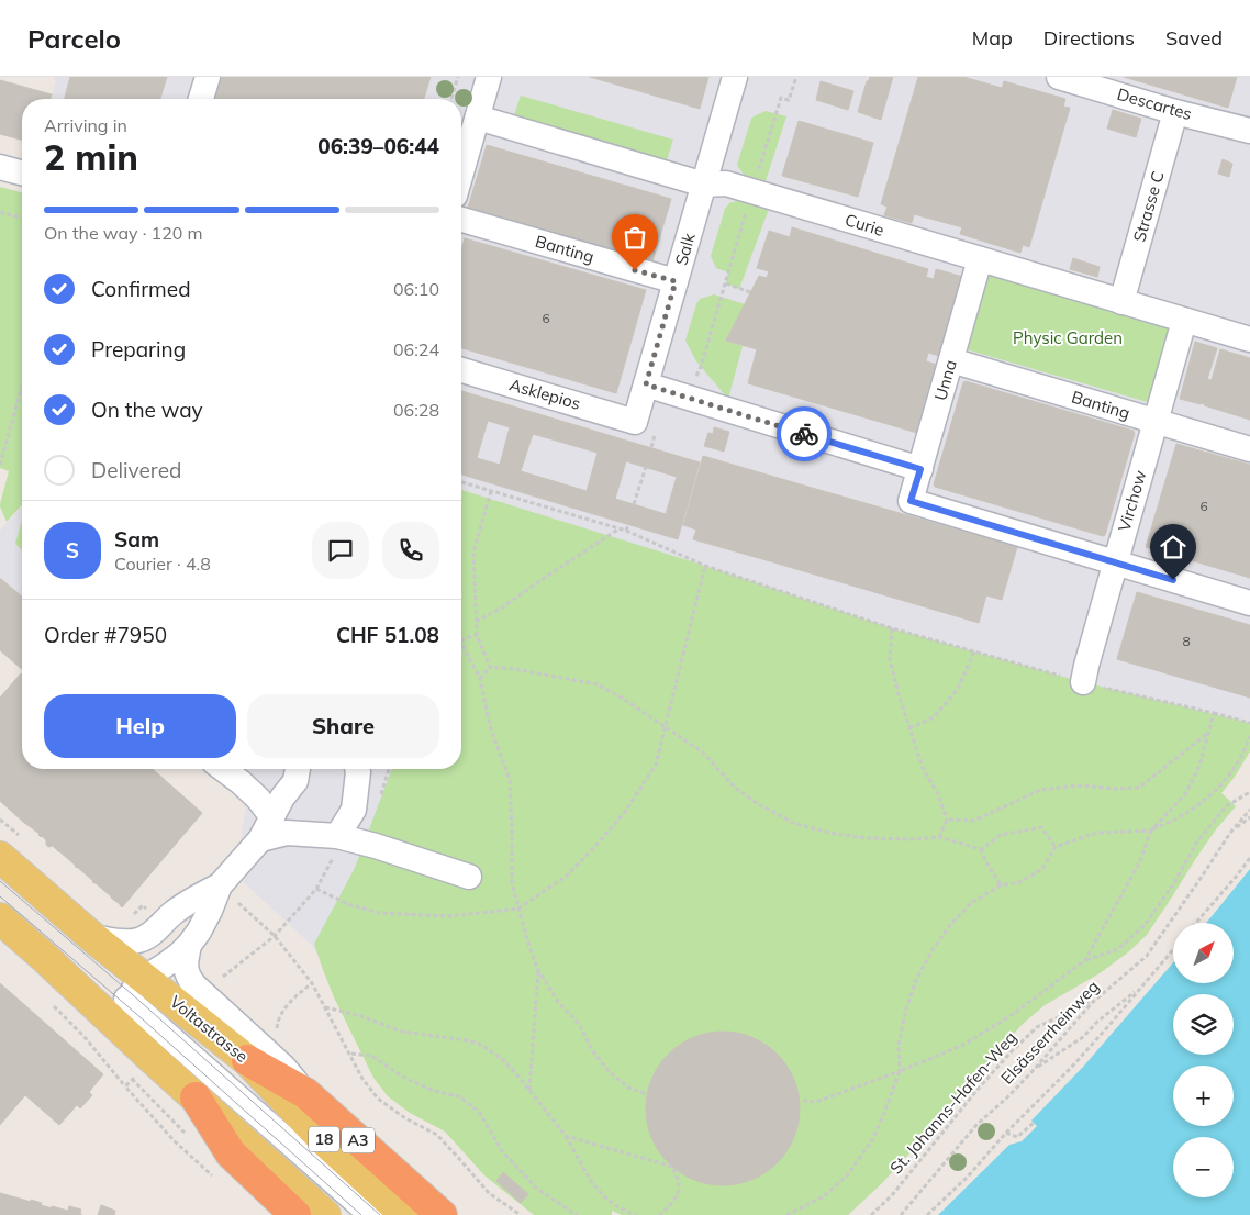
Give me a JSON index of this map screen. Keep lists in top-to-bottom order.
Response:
{
  "streets": {
    "highway": ["A3"],
    "main road": ["Voltastrasse", "18"],
    "street": [
      "Descartes",
      "Strasse C",
      "Curie",
      "Banting",
      "Salk",
      "Unna",
      "Asklepios",
      "Virchow"
    ],
    "path": ["Elsässerrheinweg", "St. Johanns-Hafen-Weg"]
  },
  "crossings": [
    ["Descartes", "Strasse C"],
    ["Strasse C", "Curie"],
    ["Curie", "Salk"],
    ["Curie", "Unna"],
    ["Curie", "Virchow"],
    ["Banting", "Salk"],
    ["Banting", "Unna"],
    ["Banting", "Virchow"],
    ["Salk", "Asklepios"],
    ["Unna", "Virchow"],
    ["Voltastrasse", "A3"],
    ["Elsässerrheinweg", "St. Johanns-Hafen-Weg"]
  ],
  "parks": ["Physic Garden"],
  "house_numbers": ["6", "6", "8"],
  "north": "top right",
  "page": {
    "header": "Parcelo",
    "nav": ["Map", "Directions", "Saved"],
    "heading": ["2 min", "Arriving in", "06:39–06:44"],
    "panel": [
      "Sam",
      "Courier · 4.8",
      "Order #7950",
      "CHF 51.08"
    ],
    "bar": "On the way · 120 m",
    "list": [
      ["Confirmed", "06:10"],
      ["Preparing", "06:24"],
      ["On the way", "06:28"],
      "Delivered"
    ],
    "round": "S",
    "buttons": ["Help", "Share"],
    "map_buttons": ["+", "−"]
  }
}
